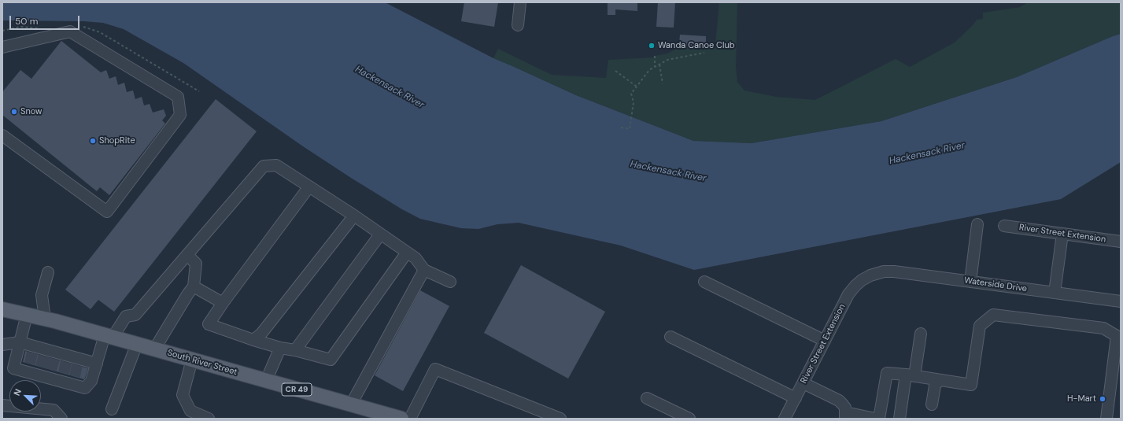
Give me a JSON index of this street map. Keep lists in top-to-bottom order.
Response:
{
  "streets": {
    "main road": ["South River Street", "CR 49"],
    "street": ["River Street Extension", "Waterside Drive"]
  },
  "crossings": [
    ["River Street Extension", "Waterside Drive"]
  ],
  "water": ["Hackensack River"],
  "places": [
    "Wanda Canoe Club",
    "Snow",
    "ShopRite",
    "H-Mart"
  ],
  "scale_bar": "50 m",
  "north": "top left"
}
